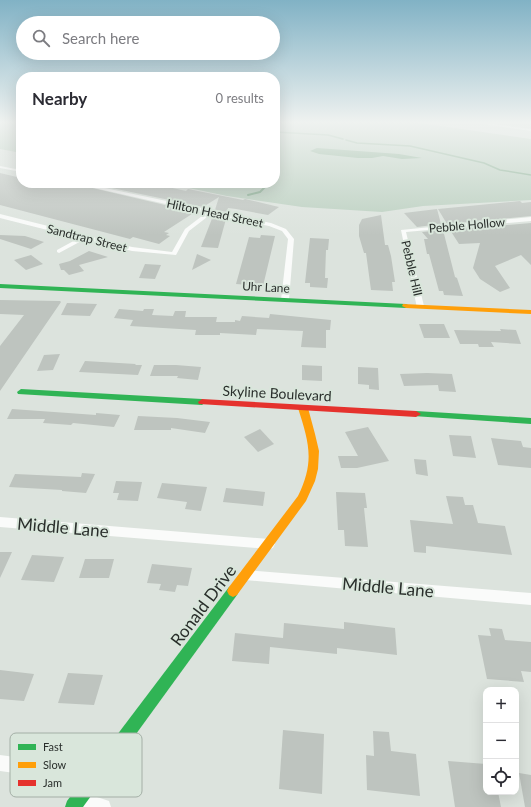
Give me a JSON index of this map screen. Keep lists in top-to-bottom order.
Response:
{
  "streets": {
    "street": [
      "Hilton Head Street",
      "Pebble Hollow",
      "Sandtrap Street",
      "Pebble Hill",
      "Uhr Lane",
      "Skyline Boulevard",
      "Middle Lane",
      "Ronald Drive"
    ]
  },
  "crossings": [
    ["Hilton Head Street", "Sandtrap Street"],
    ["Hilton Head Street", "Uhr Lane"],
    ["Pebble Hollow", "Pebble Hill"],
    ["Pebble Hill", "Uhr Lane"],
    ["Skyline Boulevard", "Ronald Drive"],
    ["Middle Lane", "Ronald Drive"]
  ],
  "legend": ["Fast", "Slow", "Jam"],
  "page": {
    "search": "Search here",
    "heading": ["Nearby", "0 results"],
    "map_buttons": ["+", "−"]
  }
}
